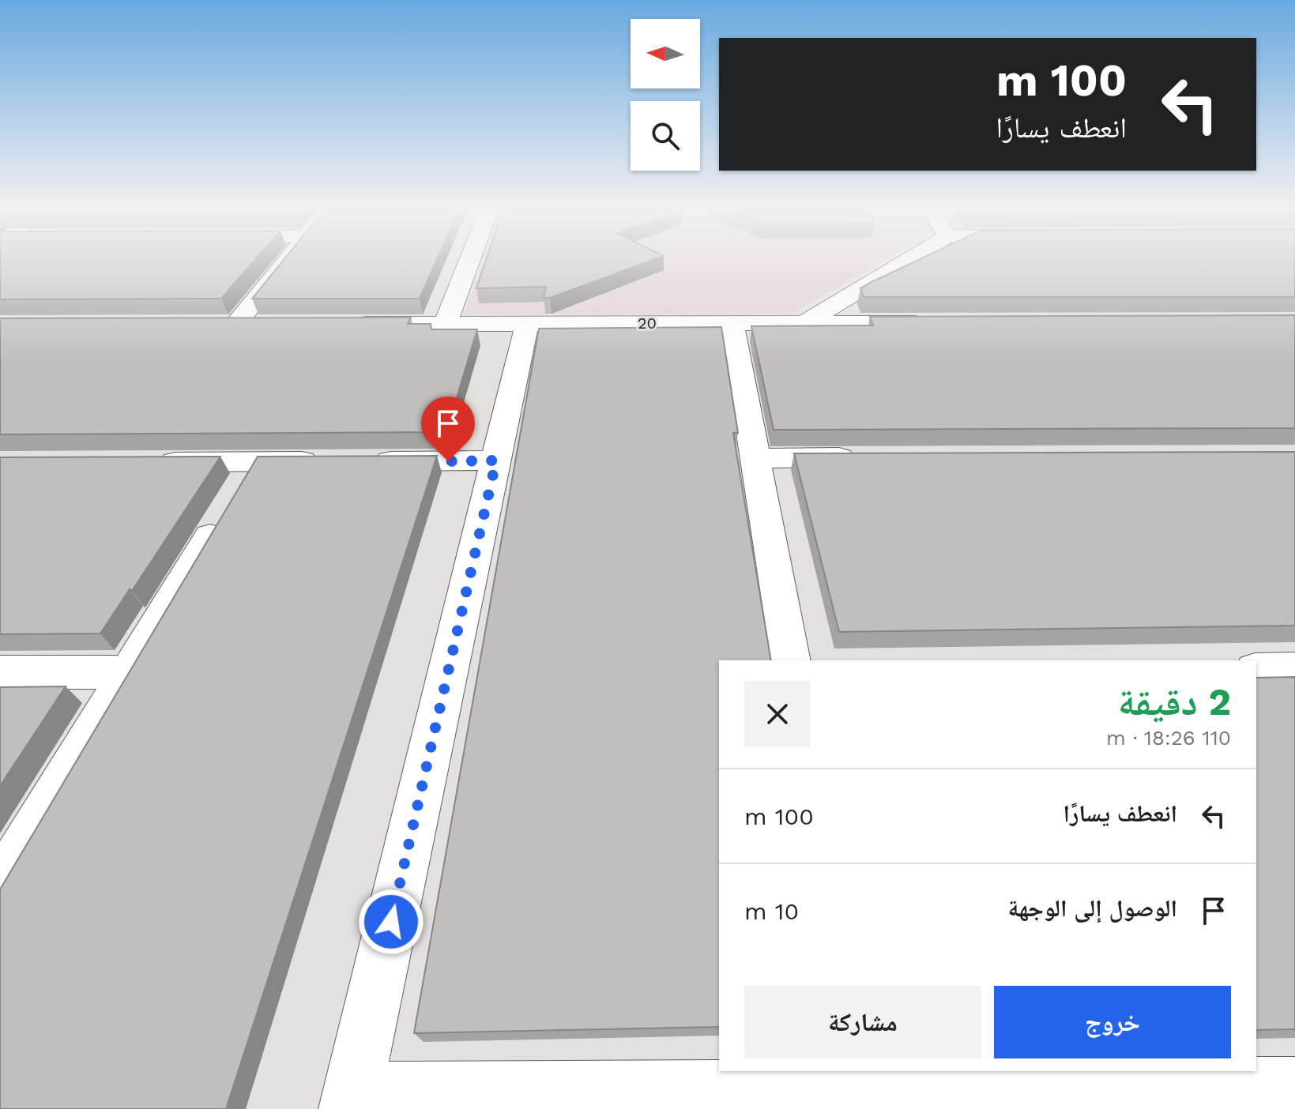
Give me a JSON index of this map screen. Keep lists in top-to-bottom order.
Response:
{
  "streets": {
    "street": ["20"]
  },
  "north": "left",
  "page": {
    "turn": ["100 m", "انعطف يسارًا"],
    "heading": ["2 دقيقة", "110 m · 18:26"],
    "list": [
      {
        "name": "انعطف يسارًا",
        "value": "100 m"
      },
      {
        "name": "الوصول إلى الوجهة",
        "value": "10 m"
      }
    ],
    "buttons": ["خروج", "مشاركة"]
  }
}
